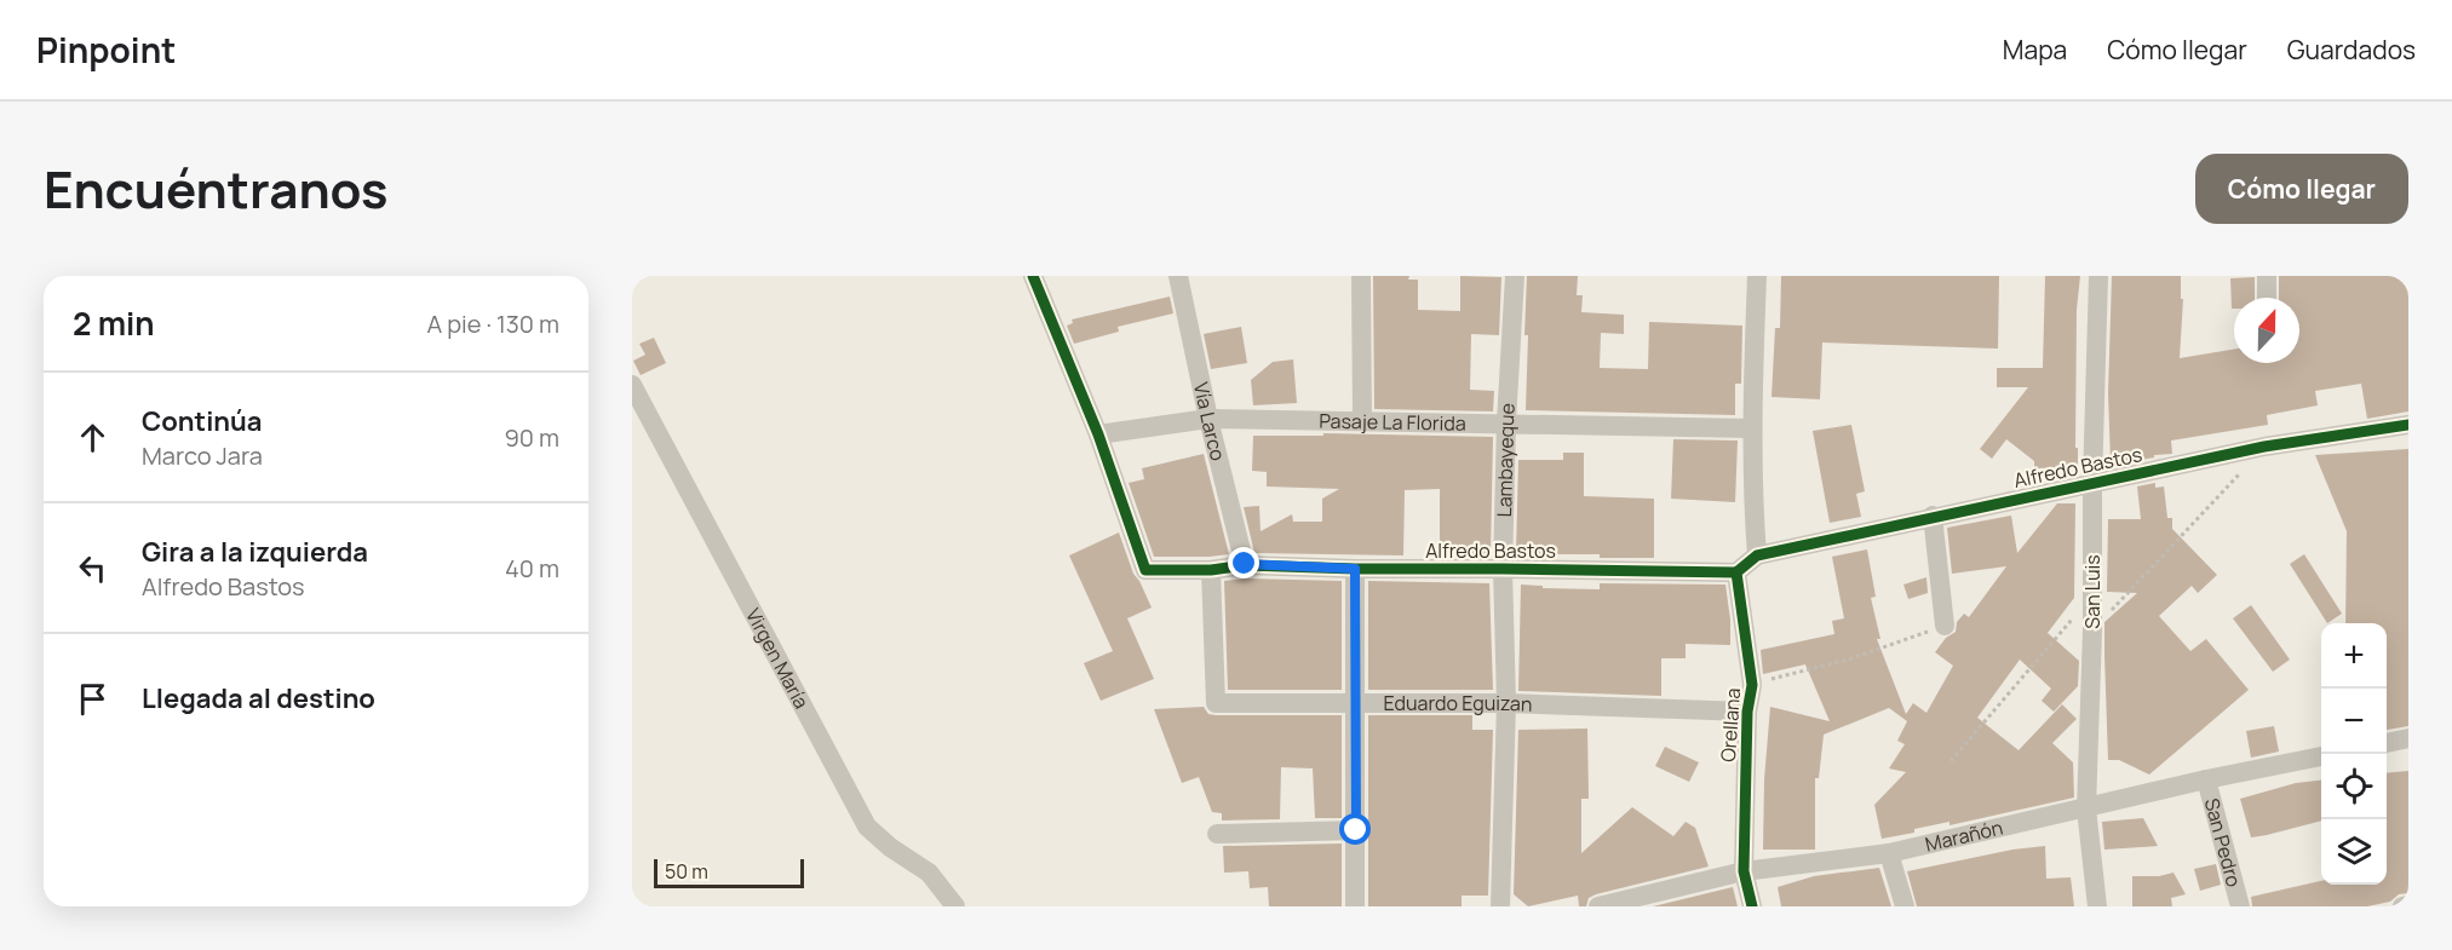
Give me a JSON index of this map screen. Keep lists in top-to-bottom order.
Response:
{
  "streets": {
    "street": [
      "Vía Larco",
      "Pasaje La Florida",
      "Lambayeque",
      "Alfredo Bastos",
      "San Luis",
      "Virgen María",
      "Eduardo Eguizan",
      "Orellana",
      "Marañón",
      "San Pedro"
    ]
  },
  "crossings": [
    ["Vía Larco", "Pasaje La Florida"],
    ["Vía Larco", "Alfredo Bastos"],
    ["Pasaje La Florida", "Lambayeque"],
    ["Pasaje La Florida", "Alfredo Bastos"],
    ["Lambayeque", "Alfredo Bastos"],
    ["Lambayeque", "Eduardo Eguizan"],
    ["Alfredo Bastos", "San Luis"],
    ["Alfredo Bastos", "Eduardo Eguizan"],
    ["Alfredo Bastos", "Orellana"],
    ["San Luis", "Marañón"],
    ["Eduardo Eguizan", "Orellana"],
    ["Orellana", "Marañón"],
    ["Marañón", "San Pedro"]
  ],
  "scale_bar": "50 m",
  "north": "top",
  "page": {
    "header": "Pinpoint",
    "nav": ["Mapa", "Cómo llegar", "Guardados"],
    "title": "Encuéntranos",
    "buttons": "Cómo llegar",
    "heading": ["2 min", "A pie · 130 m"],
    "list": [
      ["Continúa", "Marco Jara", "90 m"],
      ["Gira a la izquierda", "Alfredo Bastos", "40 m"],
      "Llegada al destino"
    ],
    "map_buttons": ["+", "−"],
    "scale": "50 m"
  }
}
